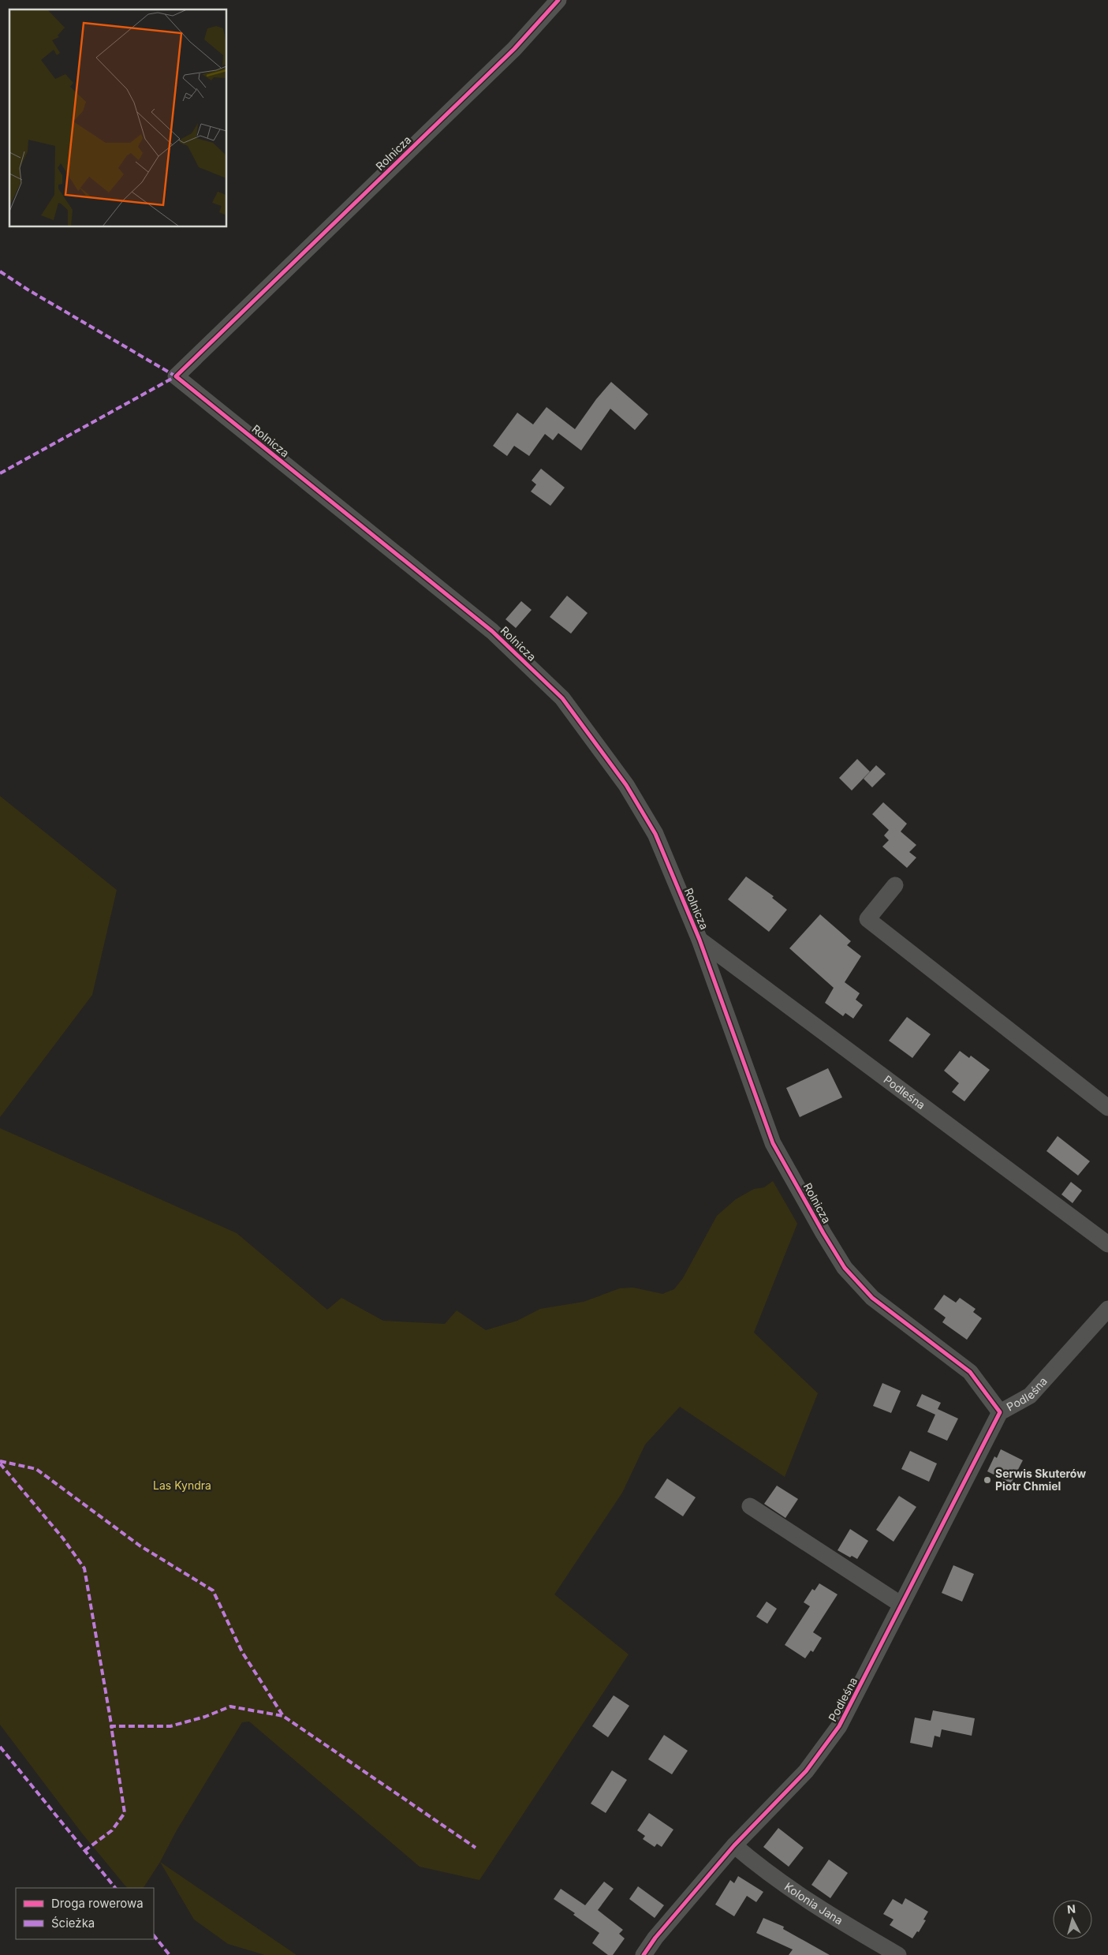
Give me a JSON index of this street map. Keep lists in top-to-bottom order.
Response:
{
  "streets": {
    "street": ["Rolnicza", "Podleśna", "Kolonia Jana"]
  },
  "crossings": [
    ["Rolnicza", "Podleśna"],
    ["Podleśna", "Kolonia Jana"]
  ],
  "parks": ["Las Kyndra"],
  "places": ["Serwis Skuterów Piotr Chmiel"],
  "legend": ["Droga rowerowa", "Ścieżka"],
  "north": "top"
}
